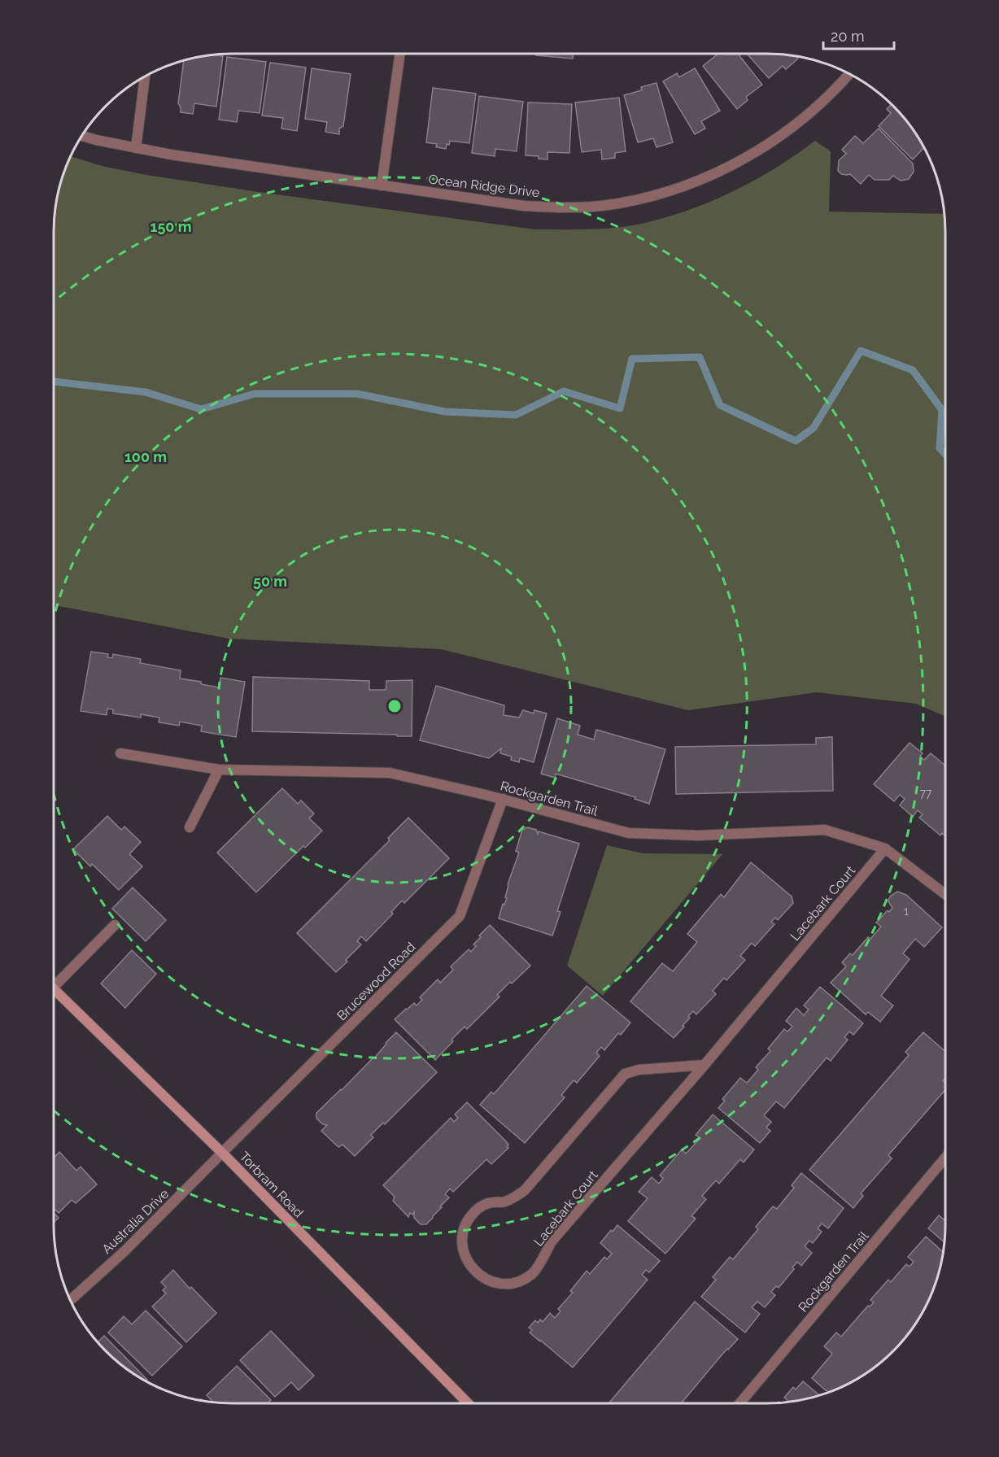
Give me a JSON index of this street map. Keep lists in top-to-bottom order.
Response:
{
  "streets": {
    "main road": ["Torbram Road"],
    "street": [
      "Ocean Ridge Drive",
      "Rockgarden Trail",
      "Lacebark Court",
      "Brucewood Road",
      "Australia Drive"
    ]
  },
  "crossings": [
    ["Rockgarden Trail", "Lacebark Court"],
    ["Rockgarden Trail", "Brucewood Road"],
    ["Brucewood Road", "Torbram Road"],
    ["Brucewood Road", "Australia Drive"],
    ["Torbram Road", "Australia Drive"]
  ],
  "house_numbers": ["77", "1"],
  "scale_bar": "20 m",
  "rings": ["150 m", "100 m", "50 m"]
}
